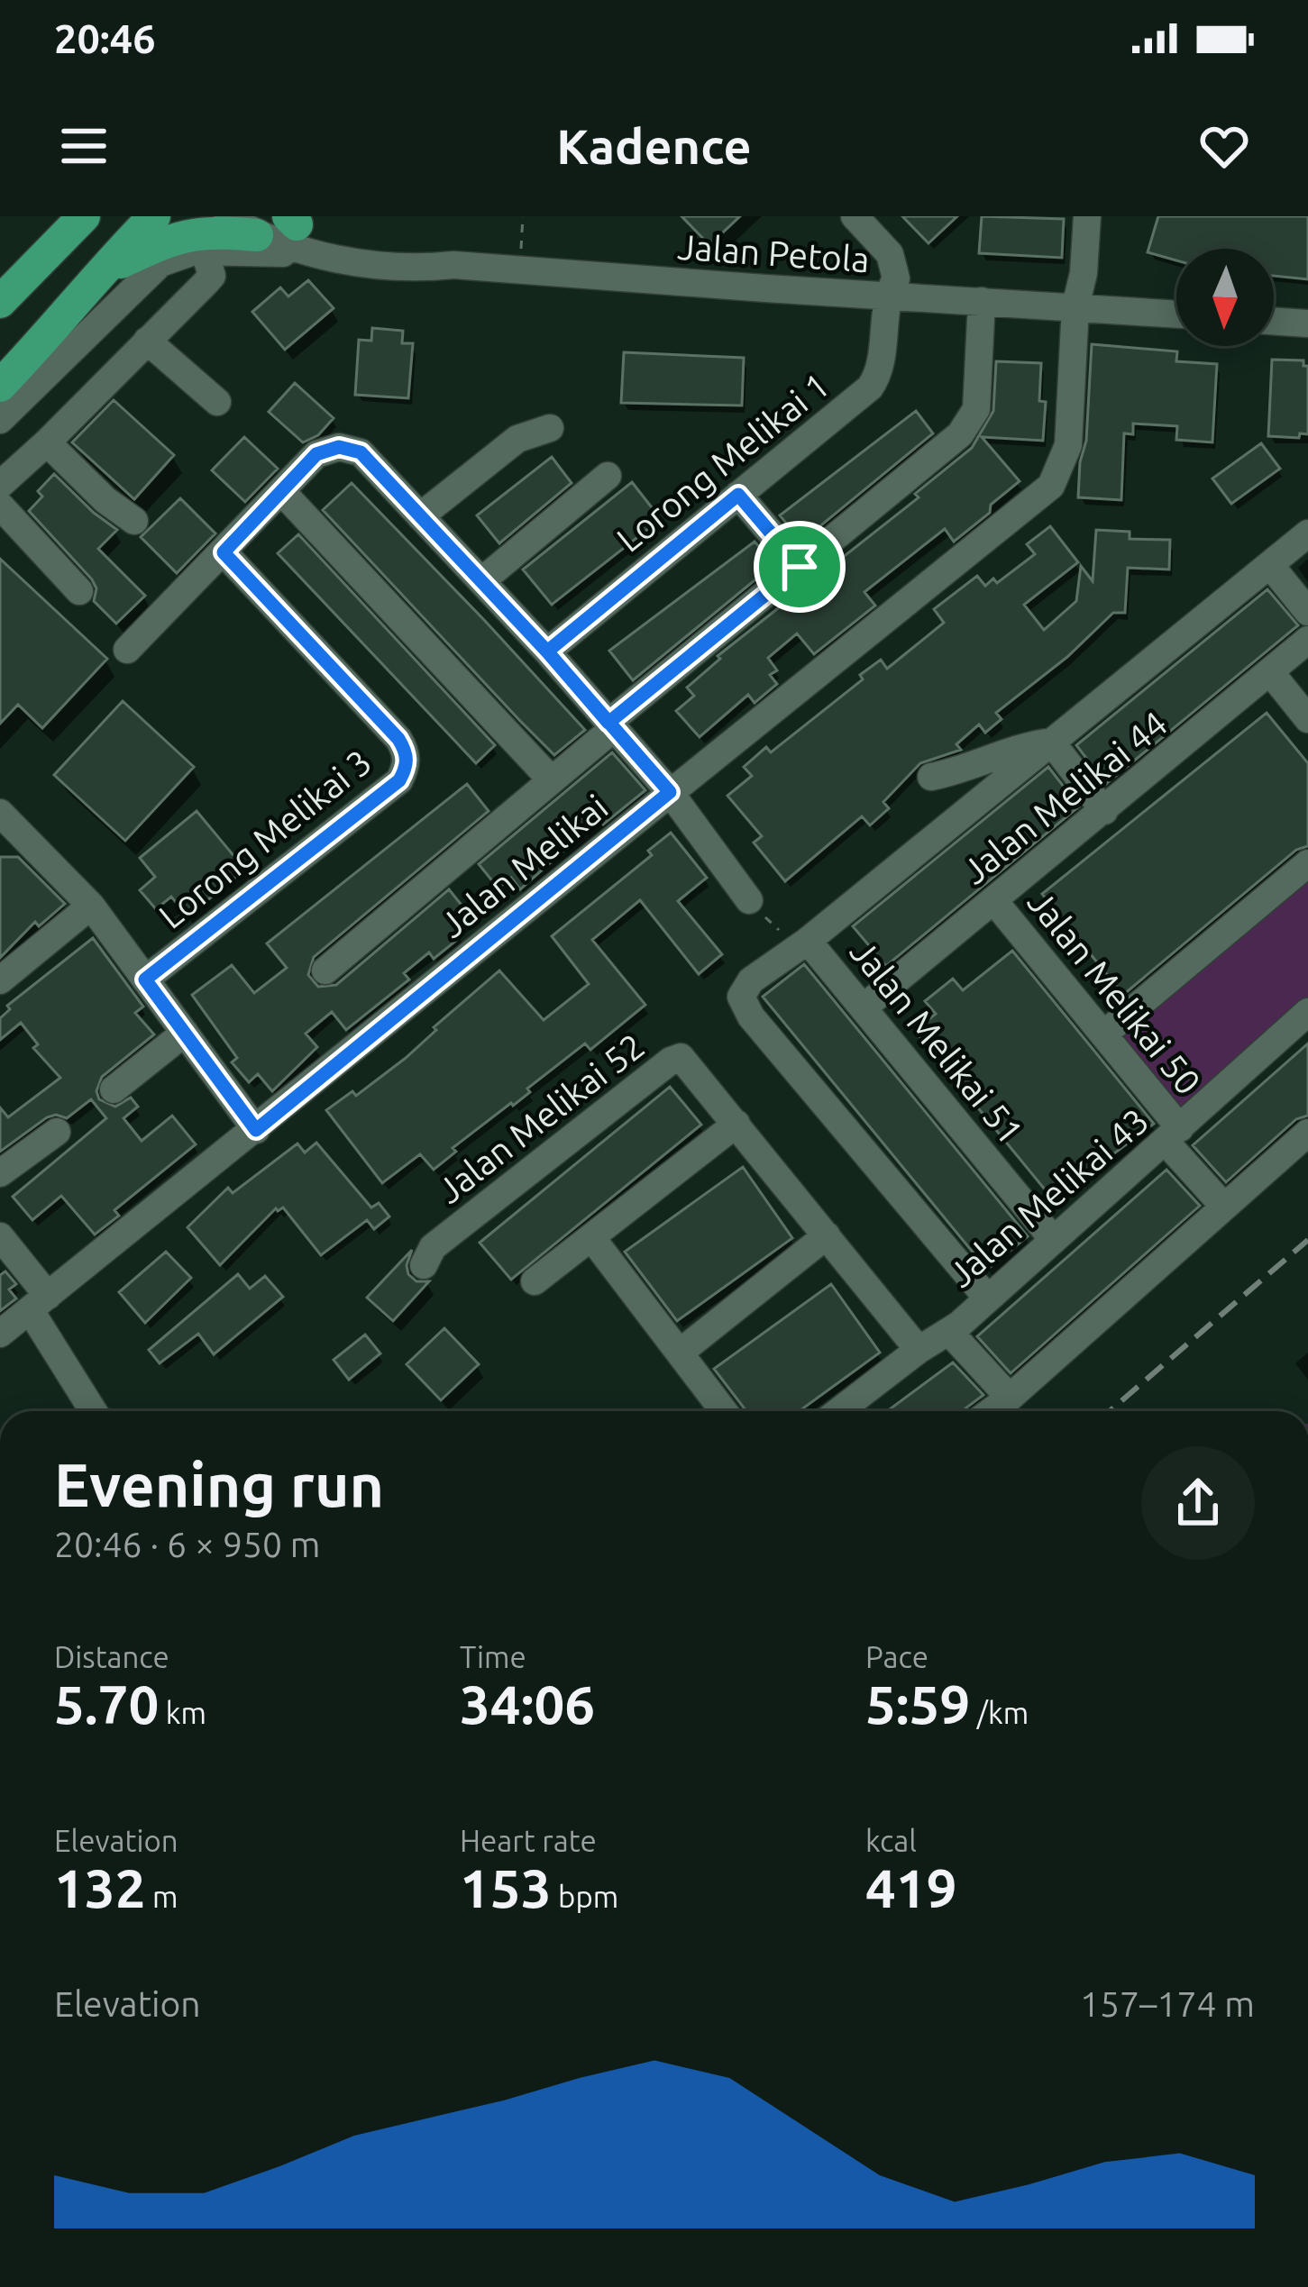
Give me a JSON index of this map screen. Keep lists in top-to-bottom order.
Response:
{
  "streets": {
    "street": [
      "Jalan Petola",
      "Lorong Melikai 1",
      "Jalan Melikai 44",
      "Lorong Melikai 3",
      "Jalan Melikai",
      "Jalan Melikai 50",
      "Jalan Melikai 51",
      "Jalan Melikai 52",
      "Jalan Melikai 43"
    ]
  },
  "crossings": [
    ["Jalan Petola", "Lorong Melikai 1"],
    ["Jalan Petola", "Jalan Melikai"],
    ["Jalan Melikai 44", "Jalan Melikai 50"],
    ["Jalan Melikai 44", "Jalan Melikai 51"],
    ["Jalan Melikai 50", "Jalan Melikai 43"],
    ["Jalan Melikai 51", "Jalan Melikai 43"],
    ["Jalan Melikai 52", "Jalan Melikai 43"]
  ],
  "north": "bottom",
  "page": {
    "status": "20:46",
    "header": "Kadence",
    "heading": ["Evening run", "20:46 · 6 × 950 m"],
    "stats": [
      ["Distance", "5.70 km"],
      ["Time", "34:06"],
      ["Pace", "5:59 /km"],
      ["Elevation", "132 m"],
      ["Heart rate", "153 bpm"],
      ["kcal", "419"]
    ],
    "chart": ["Elevation", "157–174 m"]
  }
}
